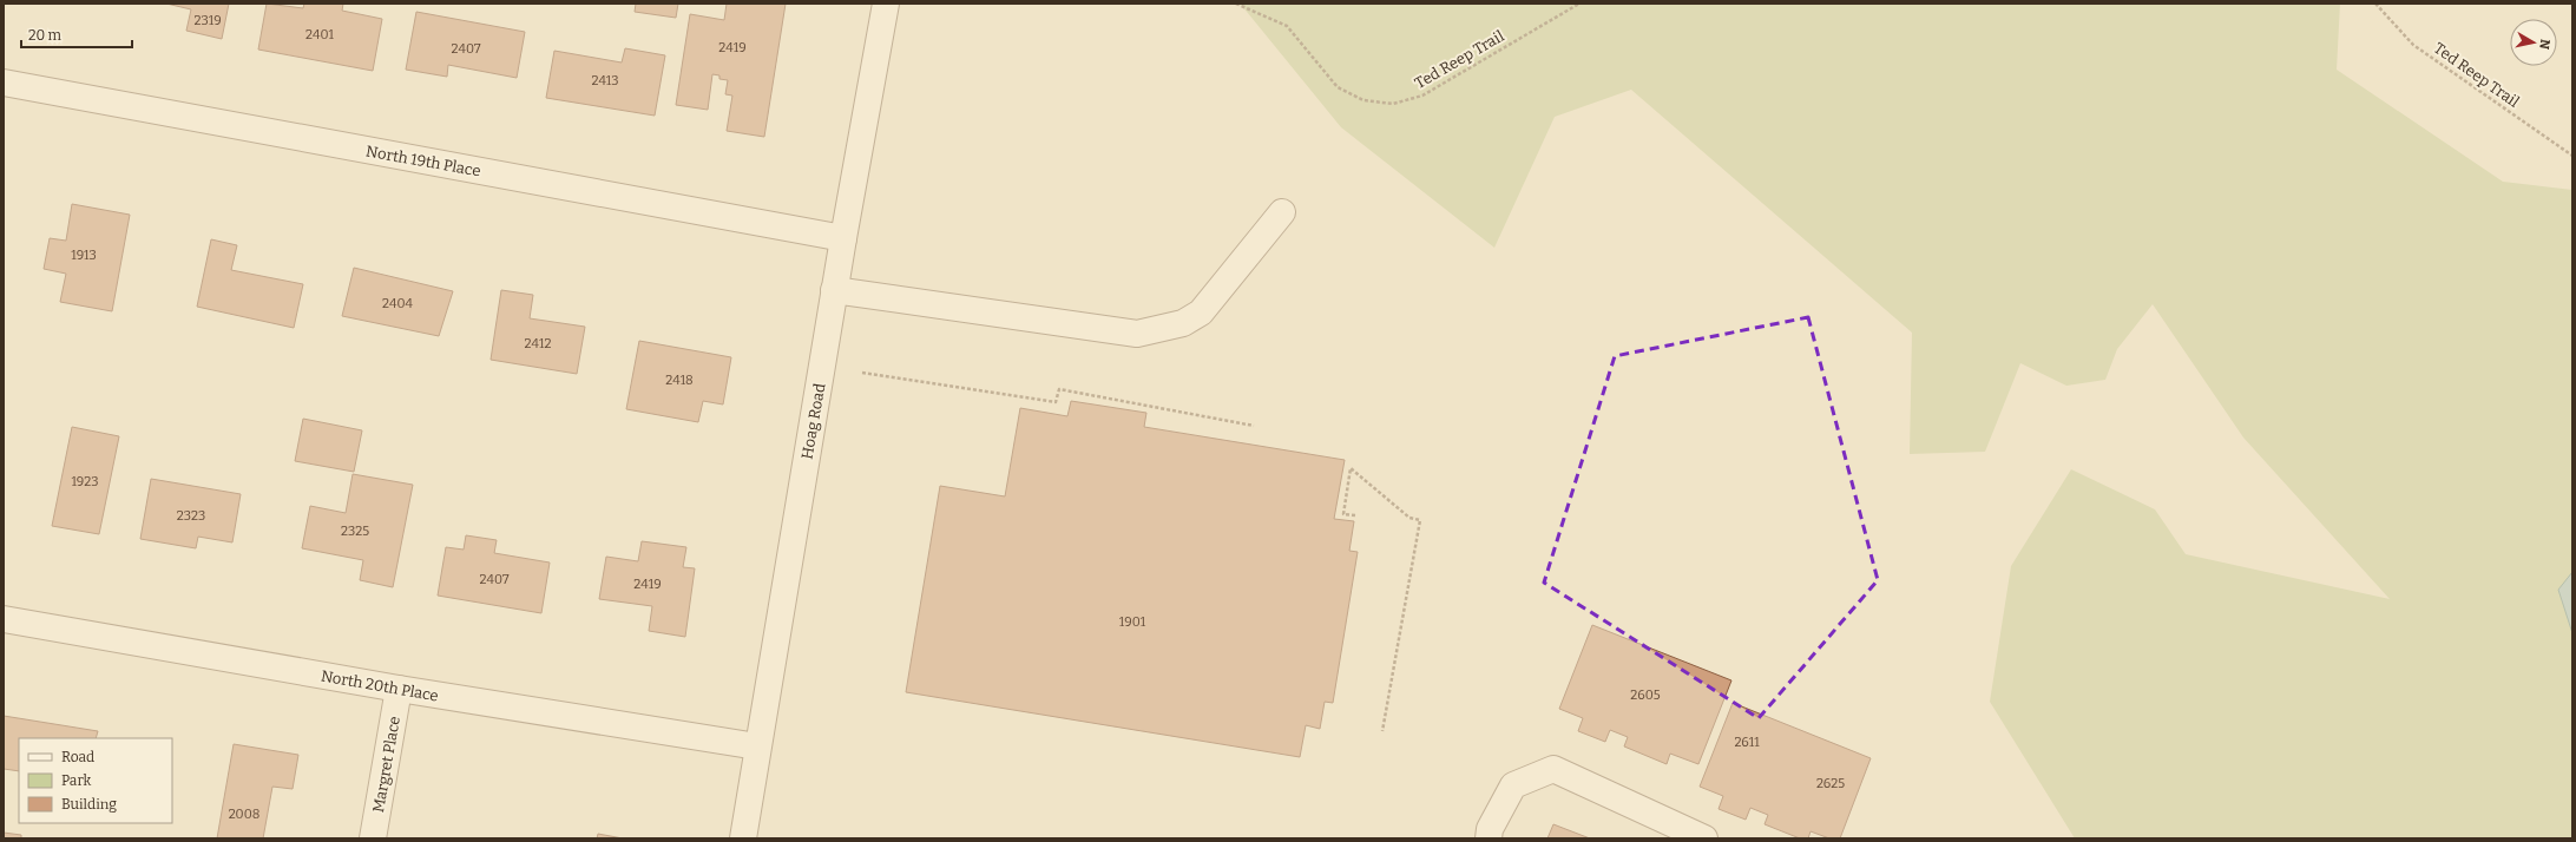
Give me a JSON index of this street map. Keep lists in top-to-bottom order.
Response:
{
  "streets": {
    "street": [
      "North 19th Place",
      "Hoag Road",
      "North 20th Place",
      "Margret Place"
    ],
    "path": ["Ted Reep Trail"]
  },
  "crossings": [
    ["North 19th Place", "Hoag Road"],
    ["Hoag Road", "North 20th Place"],
    ["North 20th Place", "Margret Place"]
  ],
  "house_numbers": [
    "2319",
    "2401",
    "2419",
    "2407",
    "2413",
    "1913",
    "2404",
    "2412",
    "2418",
    "1923",
    "2323",
    "2325",
    "2407",
    "2419",
    "1901",
    "2605",
    "2611",
    "2625",
    "2008"
  ],
  "legend": ["Road", "Park", "Building"],
  "scale_bar": "20 m",
  "north": "right"
}
